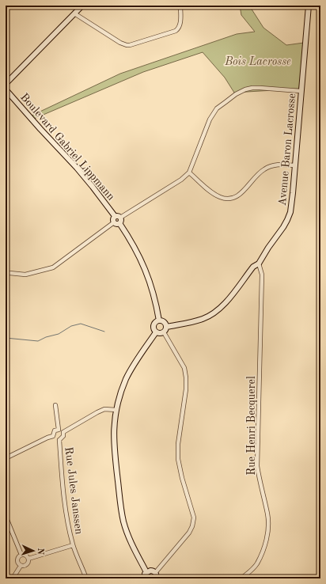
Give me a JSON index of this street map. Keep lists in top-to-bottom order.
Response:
{
  "streets": {
    "street": [
      "Boulevard Gabriel Lippmann",
      "Avenue Baron Lacrosse",
      "Rue Henri Becquerel",
      "Rue Jules Janssen"
    ]
  },
  "crossings": [
    ["Avenue Baron Lacrosse", "Rue Henri Becquerel"]
  ],
  "parks": ["Bois Lacrosse"],
  "north": "right"
}
